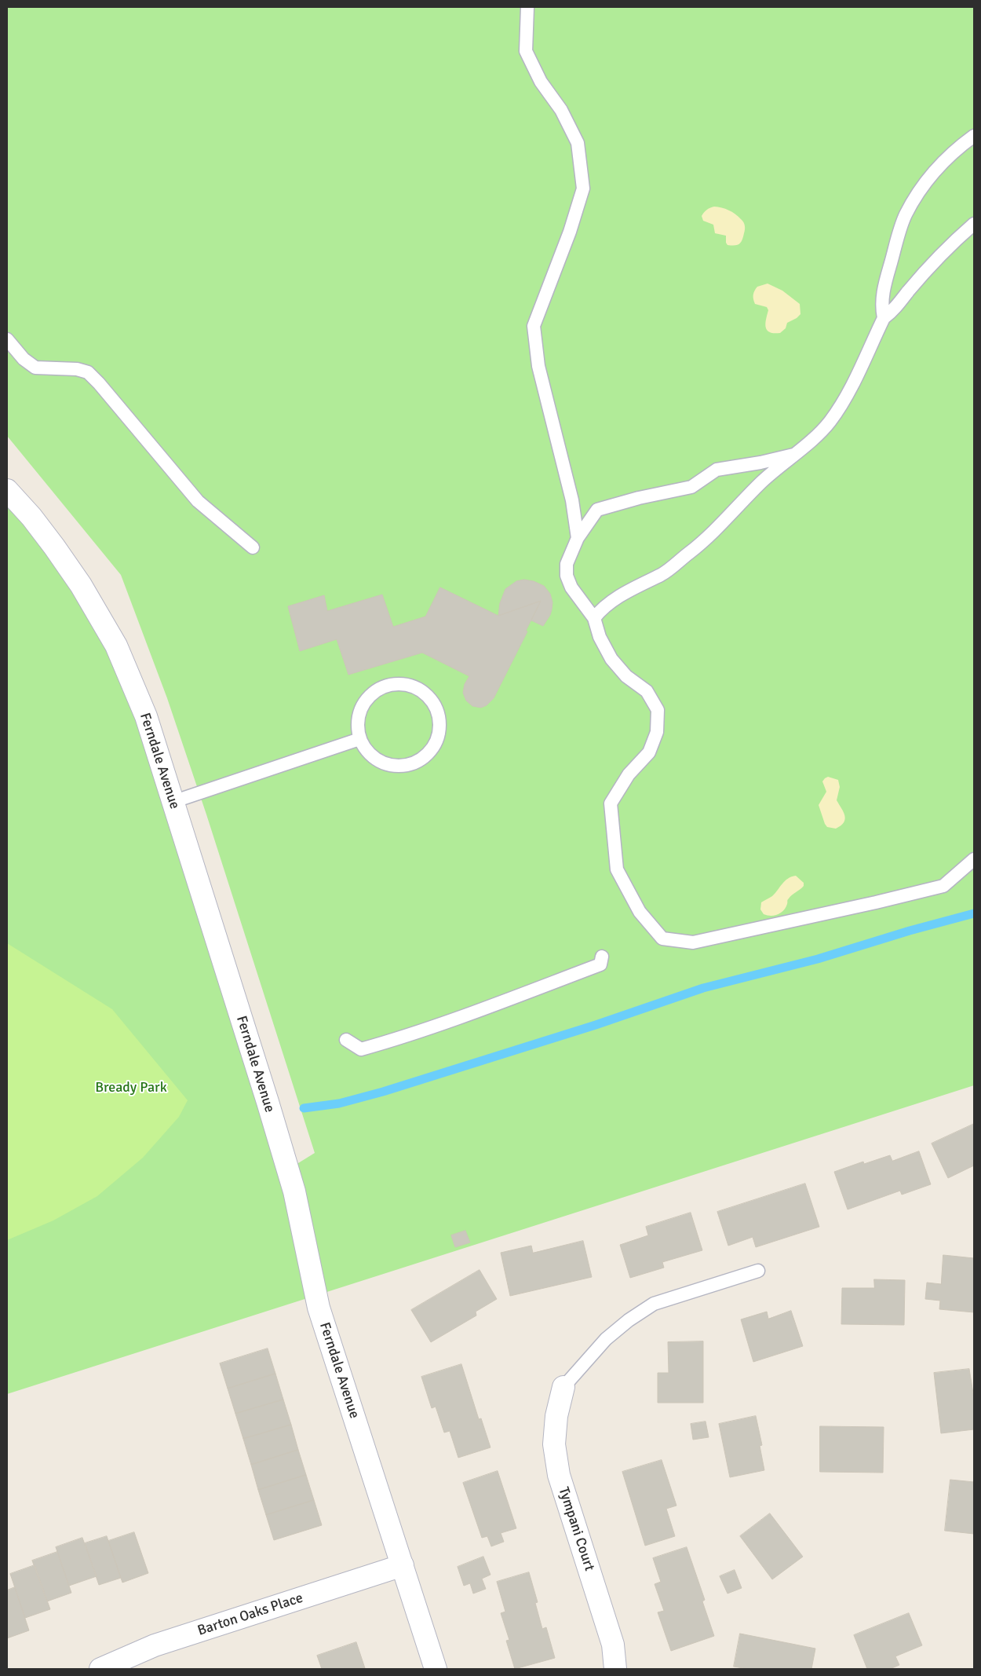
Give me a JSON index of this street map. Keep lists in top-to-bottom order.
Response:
{
  "streets": {
    "street": ["Ferndale Avenue", "Tympani Court", "Barton Oaks Place"]
  },
  "crossings": [
    ["Ferndale Avenue", "Barton Oaks Place"]
  ],
  "parks": ["Bready Park"]
}
